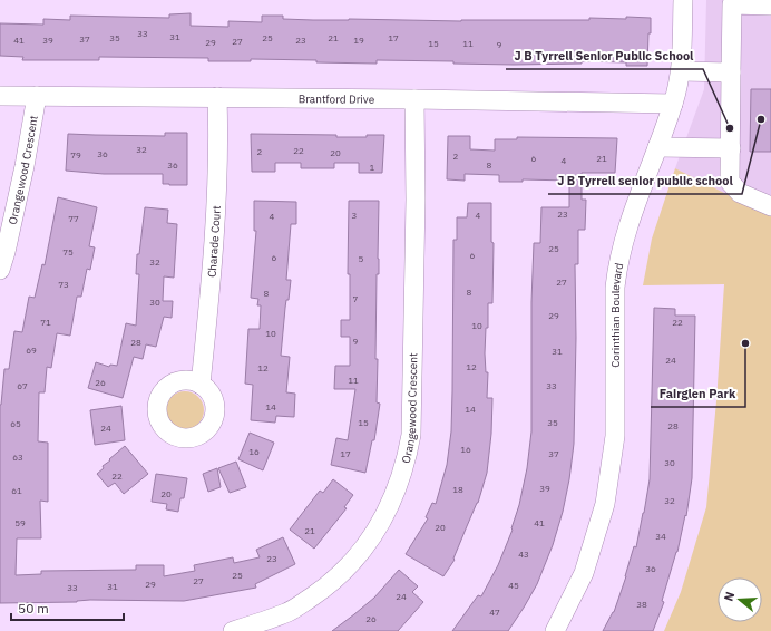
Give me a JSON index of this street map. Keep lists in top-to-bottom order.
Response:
{
  "streets": {
    "street": [
      "Brantford Drive",
      "Orangewood Crescent",
      "Charade Court",
      "Corinthian Boulevard"
    ]
  },
  "crossings": [
    ["Brantford Drive", "Orangewood Crescent"],
    ["Brantford Drive", "Charade Court"],
    ["Brantford Drive", "Corinthian Boulevard"]
  ],
  "places": ["J B Tyrrell senior public school", "J B Tyrrell Senior Public School", "Fairglen Park"],
  "house_numbers": [
    "33",
    "31",
    "35",
    "25",
    "21",
    "17",
    "37",
    "41",
    "39",
    "23",
    "19",
    "27",
    "29",
    "15",
    "11",
    "9",
    "32",
    "22",
    "2",
    "20",
    "36",
    "79",
    "2",
    "6",
    "21",
    "4",
    "36",
    "8",
    "1",
    "23",
    "3",
    "4",
    "4",
    "77",
    "25",
    "75",
    "6",
    "6",
    "5",
    "32",
    "27",
    "73",
    "8",
    "8",
    "7",
    "30",
    "29",
    "71",
    "22",
    "10",
    "10",
    "9",
    "28",
    "69",
    "31",
    "24",
    "12",
    "12",
    "11",
    "26",
    "67",
    "33",
    "14",
    "14",
    "15",
    "35",
    "65",
    "28",
    "24",
    "16",
    "16",
    "17",
    "37",
    "63",
    "30",
    "22",
    "39",
    "18",
    "61",
    "20",
    "32",
    "59",
    "41",
    "20",
    "21",
    "34",
    "43",
    "23",
    "36",
    "25",
    "27",
    "29",
    "45",
    "31",
    "33",
    "24",
    "38",
    "47",
    "26"
  ],
  "scale_bar": "50 m",
  "north": "left"
}
